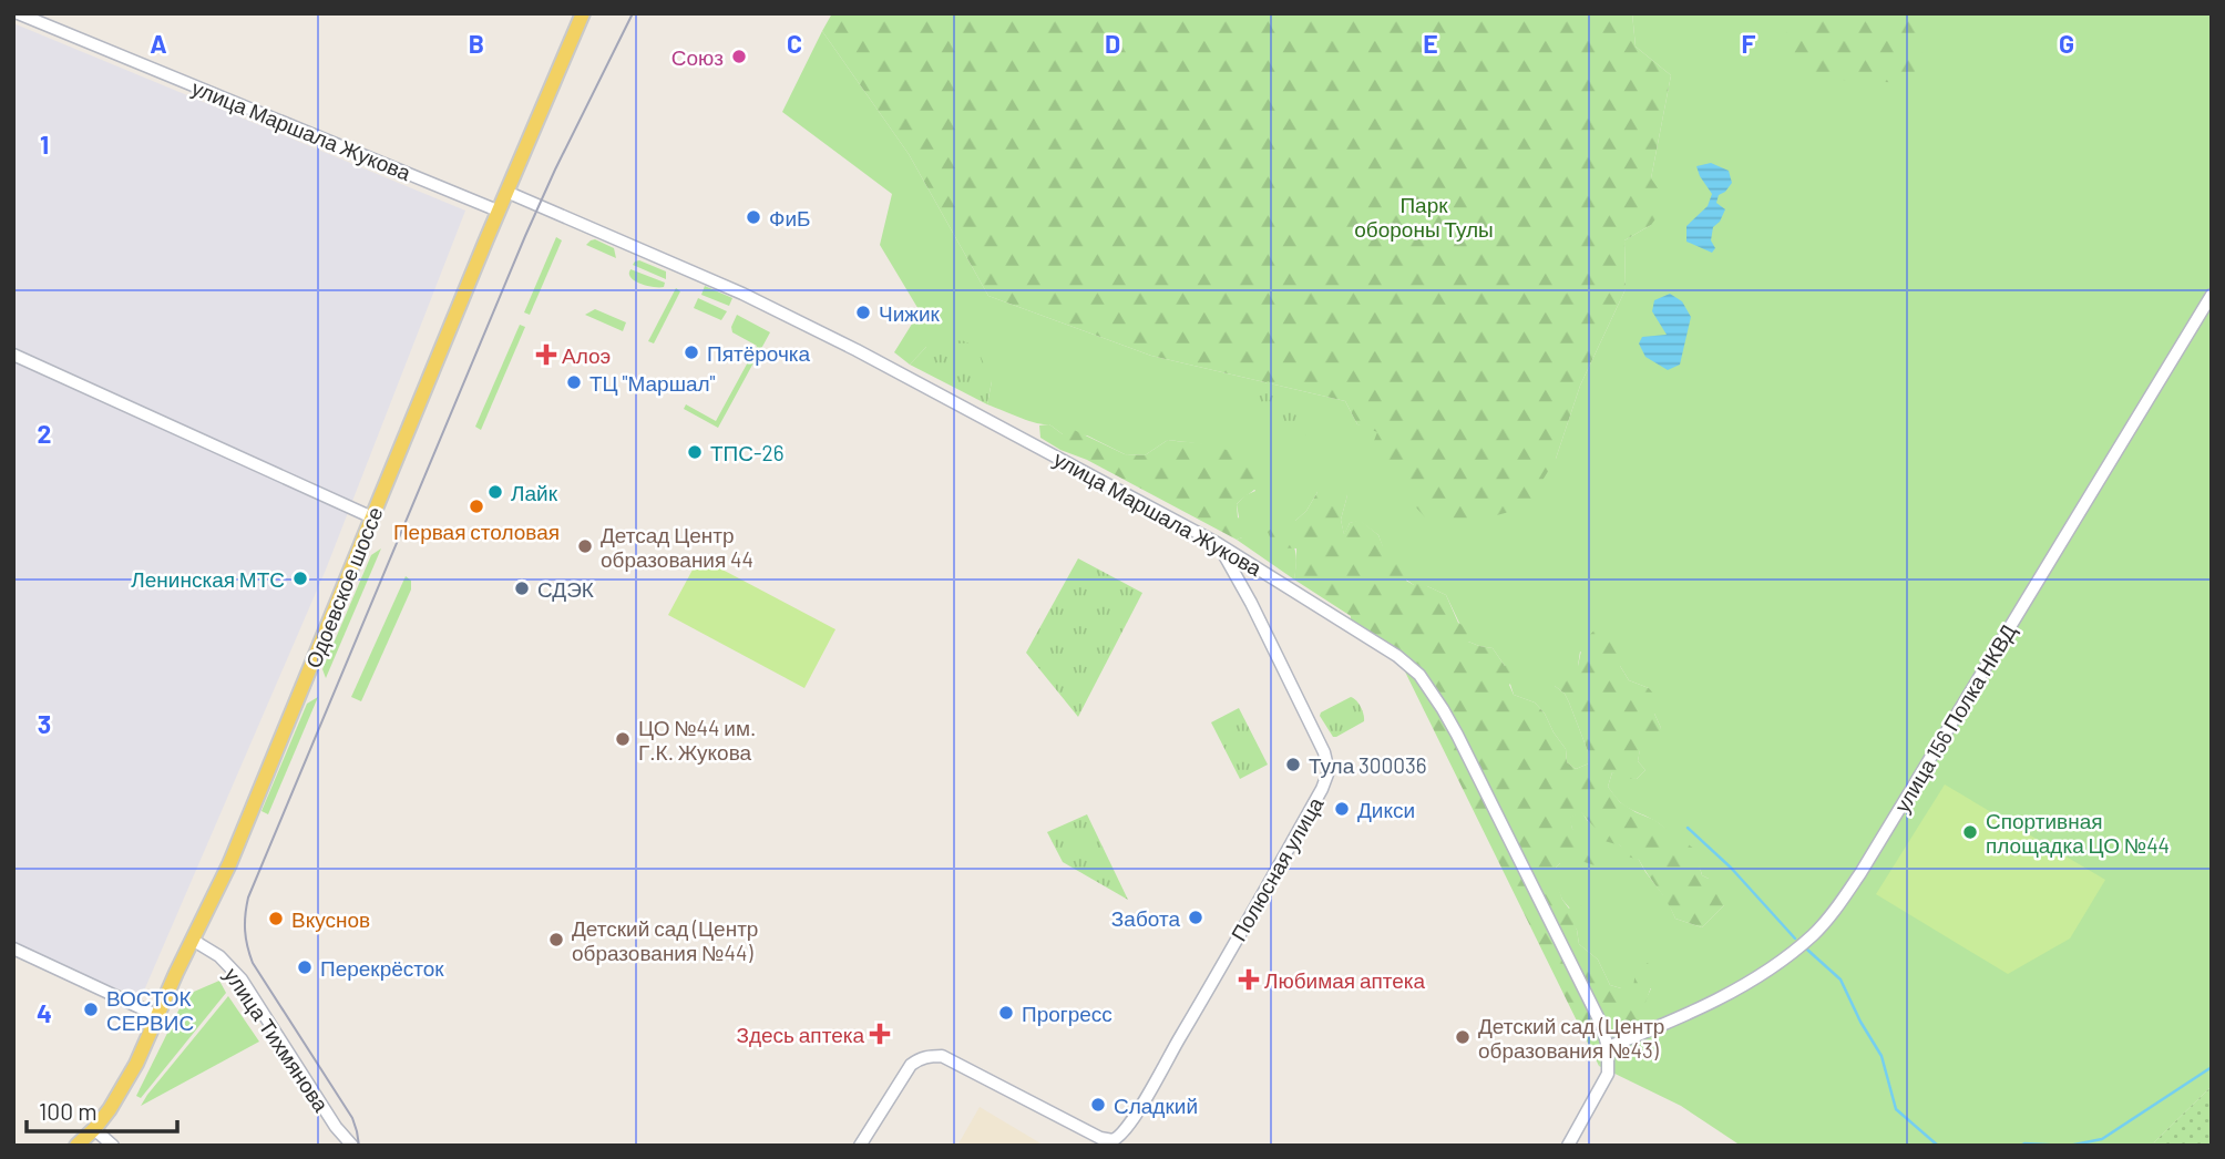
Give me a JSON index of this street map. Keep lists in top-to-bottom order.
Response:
{
  "streets": {
    "main road": ["Одоевское шоссе"],
    "street": [
      "улица Маршала Жукова",
      "улица 156 Полка НКВД",
      "Полюсная улица",
      "улица Тихмянова"
    ]
  },
  "crossings": [
    ["улица Маршала Жукова", "Одоевское шоссе"],
    ["улица Маршала Жукова", "улица 156 Полка НКВД"],
    ["улица Маршала Жукова", "Полюсная улица"],
    ["Одоевское шоссе", "улица Тихмянова"]
  ],
  "parks": ["Парк обороны Тулы"],
  "places": {
    "other": [
      "Союз",
      "ФиБ",
      "Чижик",
      "Пятёрочка",
      "ТЦ \"Маршал\"",
      "ТПС-26",
      "Лайк",
      "Первая столовая",
      "Детсад Центр образования 44",
      "Ленинская МТС",
      "СДЭК",
      "ЦО №44 им. Г.К. Жукова",
      "Тула 300036",
      "Дикси",
      "Спортивная площадка ЦО №44",
      "Забота",
      "Вкуснов",
      "Детский сад (Центр образования №44)",
      "Перекрёсток",
      "ВОСТОК СЕРВИС",
      "Прогресс",
      "Детский сад (Центр образования №43)",
      "Сладкий"
    ],
    "health": ["Алоэ", "Любимая аптека", "Здесь аптека"]
  },
  "scale_bar": "100 m",
  "grid": {
    "columns": [
      "A",
      "B",
      "C",
      "D",
      "E",
      "F",
      "G"
    ],
    "rows": [
      "1",
      "2",
      "3",
      "4"
    ]
  }
}
